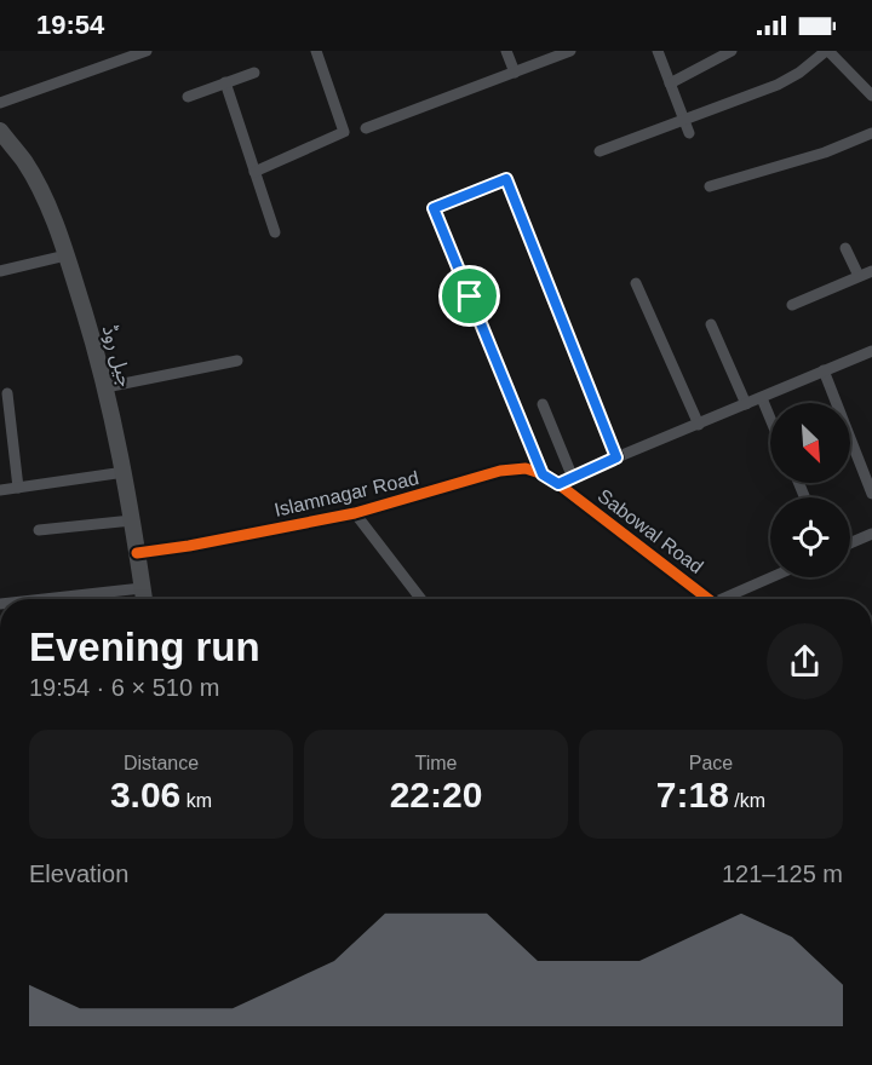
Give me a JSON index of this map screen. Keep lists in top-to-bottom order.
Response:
{
  "streets": {
    "main road": ["جیل روڈ"],
    "street": ["Islamnagar Road", "Sabowal Road"]
  },
  "crossings": [
    ["جیل روڈ", "Islamnagar Road"],
    ["Islamnagar Road", "Sabowal Road"]
  ],
  "north": "bottom right",
  "page": {
    "status": "19:54",
    "heading": ["Evening run", "19:54 · 6 × 510 m"],
    "stats": [
      ["Distance", "3.06 km"],
      ["Time", "22:20"],
      ["Pace", "7:18 /km"]
    ],
    "chart": ["Elevation", "121–125 m"]
  }
}
